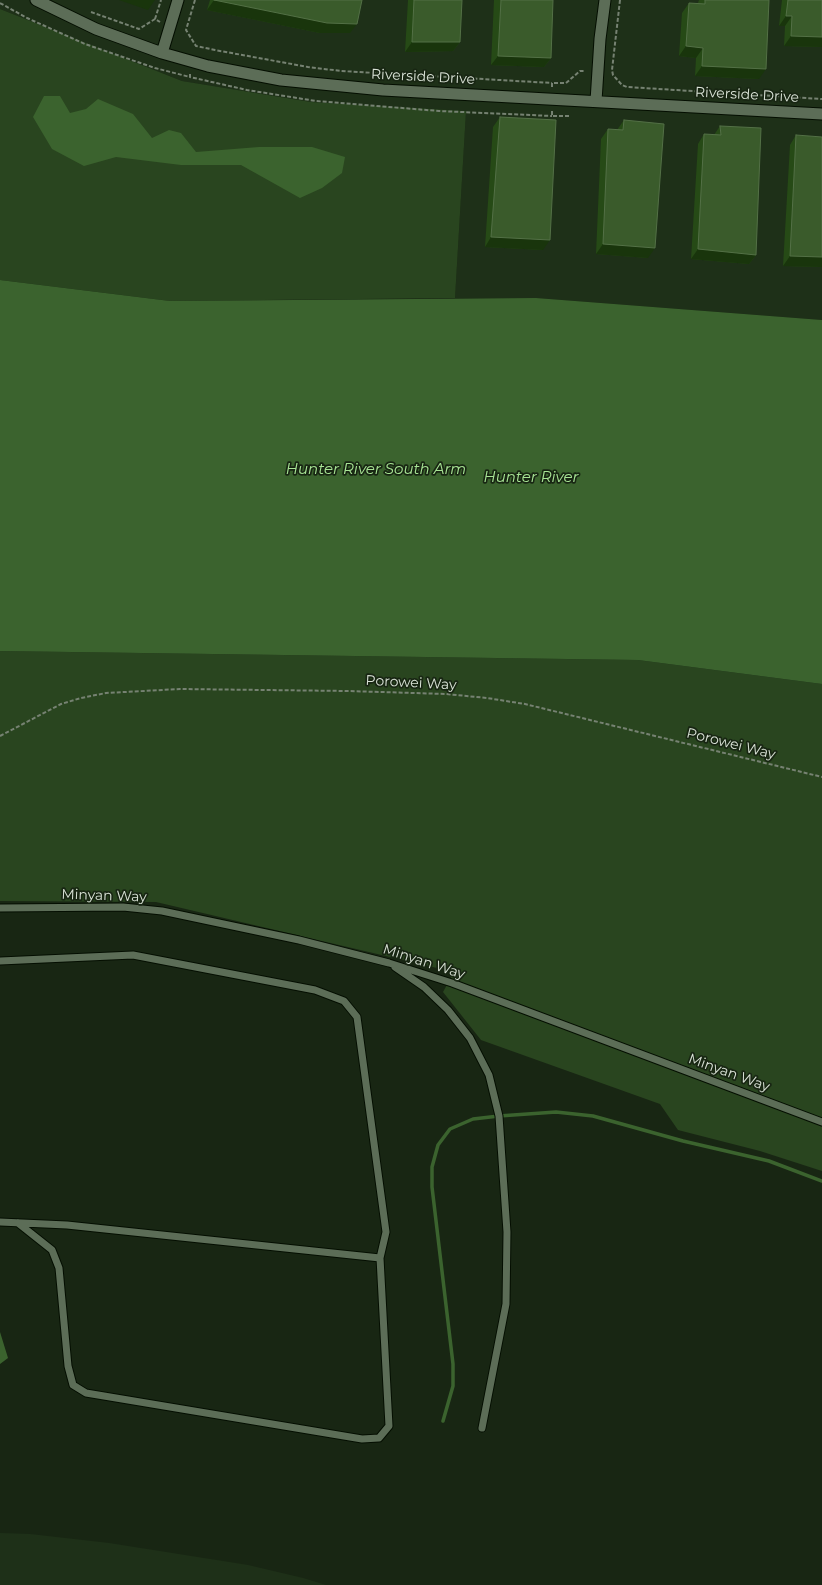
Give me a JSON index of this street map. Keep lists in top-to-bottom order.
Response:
{
  "streets": {
    "street": ["Riverside Drive"],
    "lane": ["Minyan Way"],
    "path": ["Porowei Way"]
  },
  "water": ["Hunter River South Arm", "Hunter River"]
}
